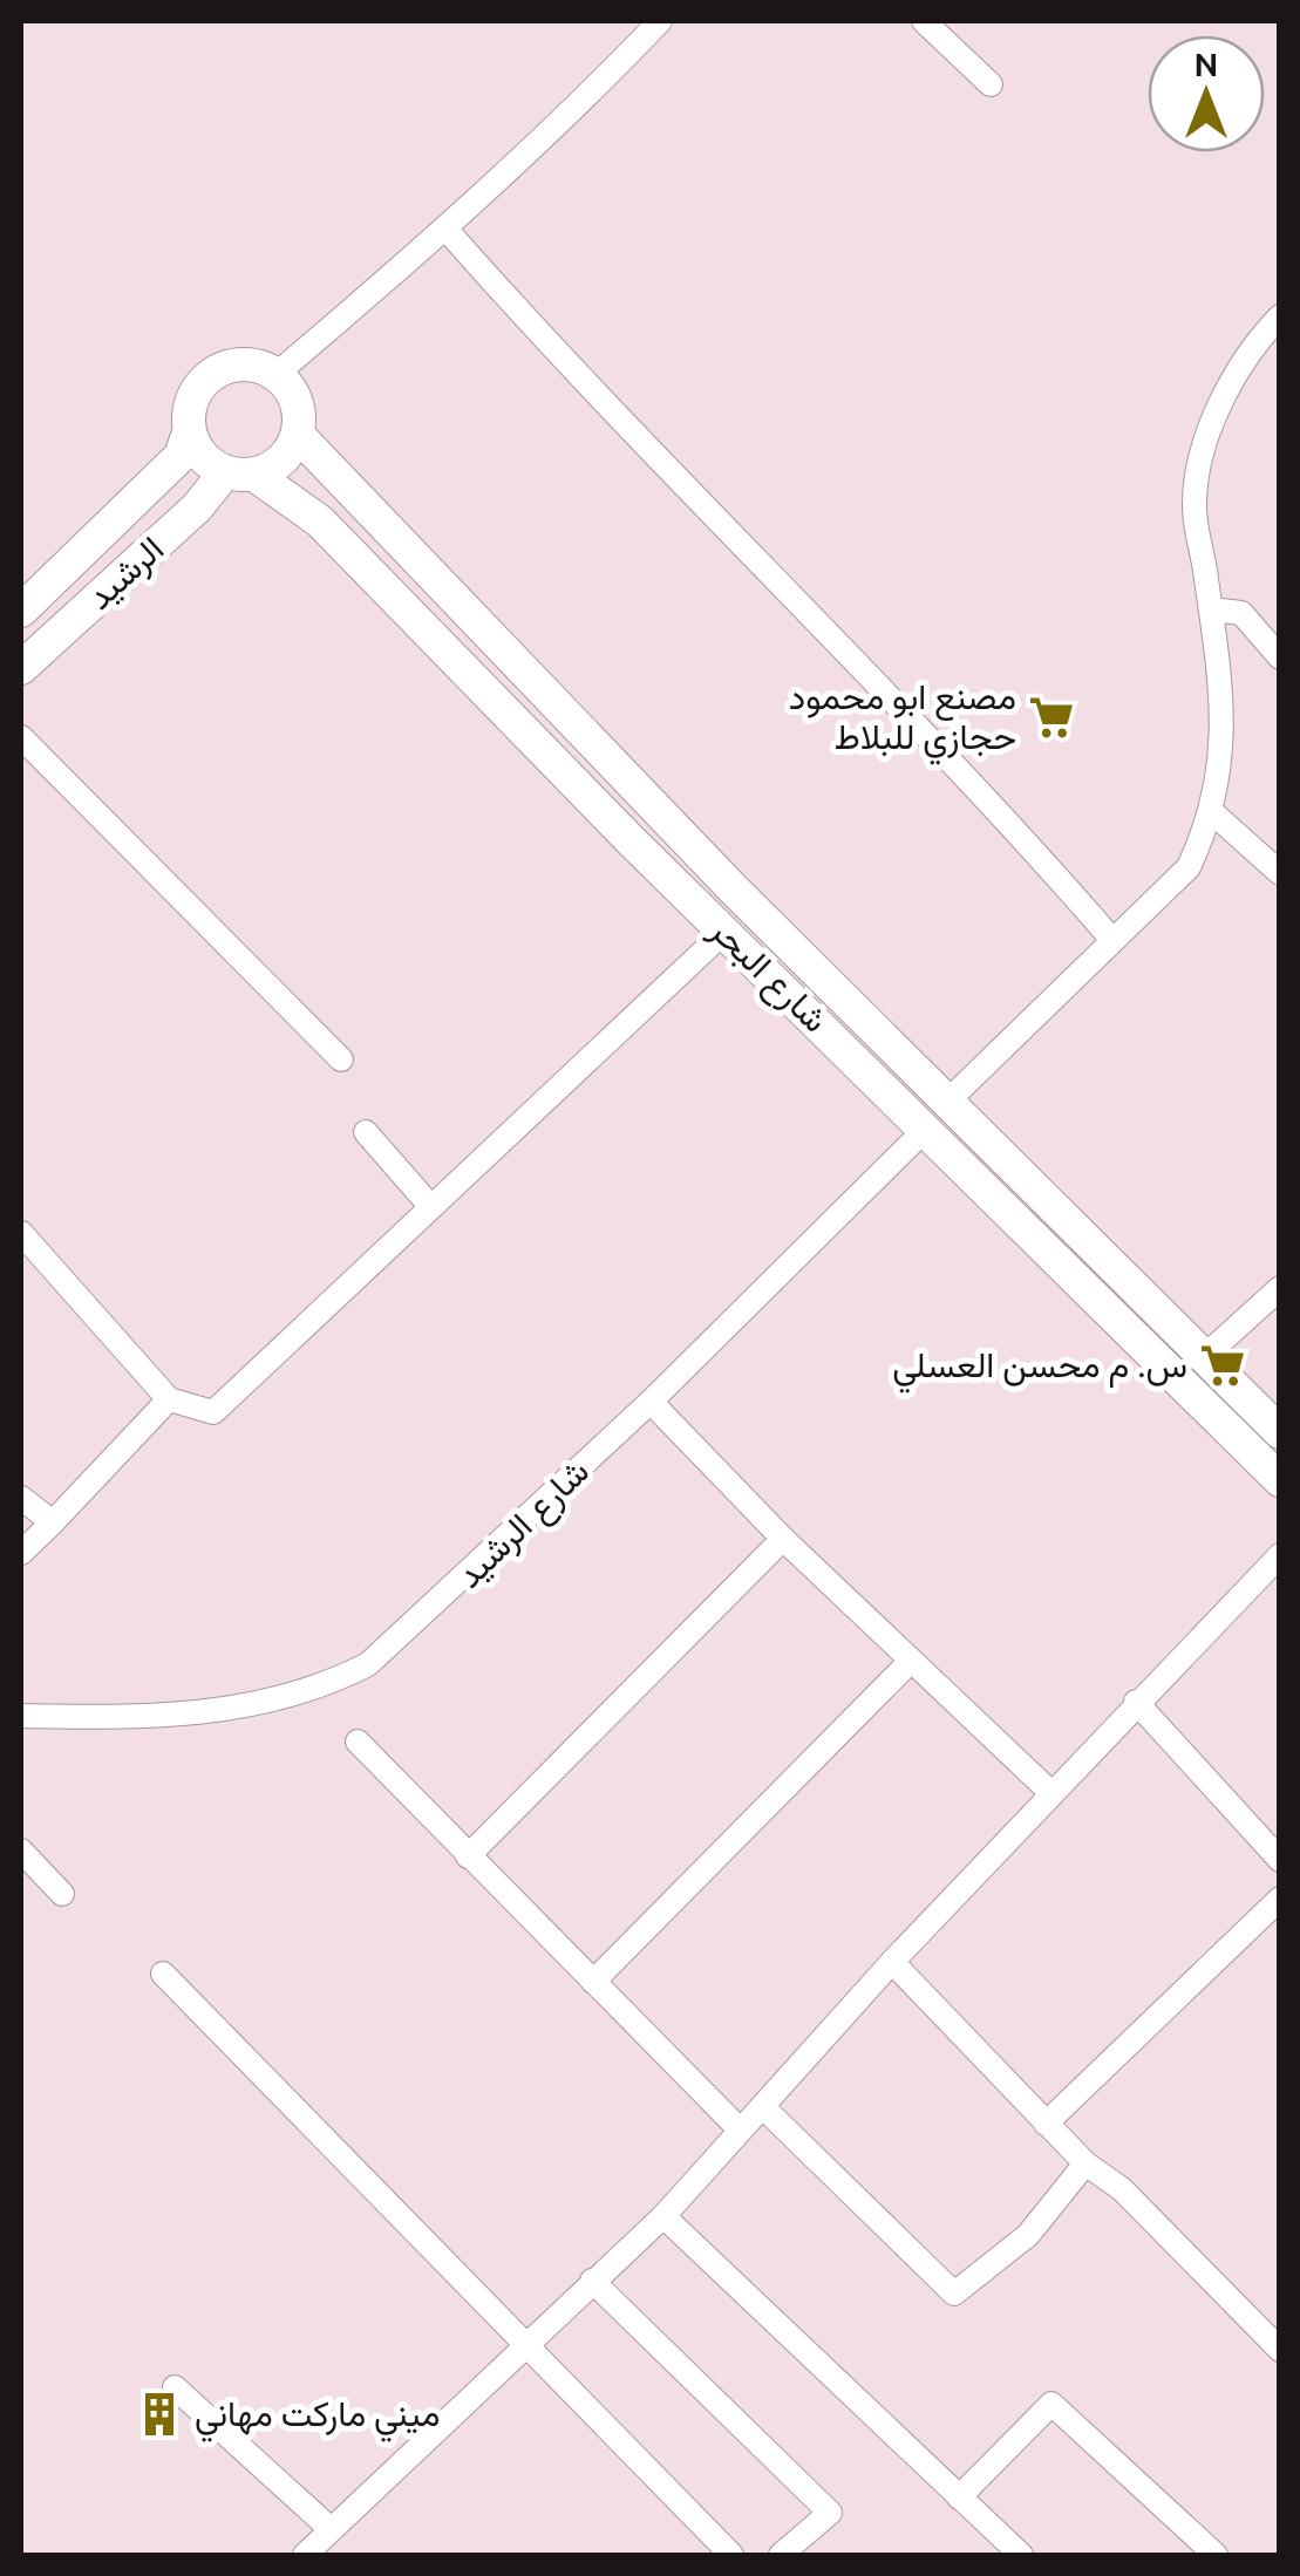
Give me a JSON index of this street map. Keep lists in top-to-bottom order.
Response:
{
  "streets": {
    "main road": ["الرشيد", "شارع البحر"],
    "street": ["شارع الرشيد"]
  },
  "crossings": [
    ["الرشيد", "شارع البحر"],
    ["شارع البحر", "شارع الرشيد"]
  ],
  "places": {
    "supermarket": ["مصنع ابو محمود حجازي للبلاط", "س. م محسن العسلي"],
    "building": ["ميني ماركت مهاني"]
  },
  "north": "top"
}
